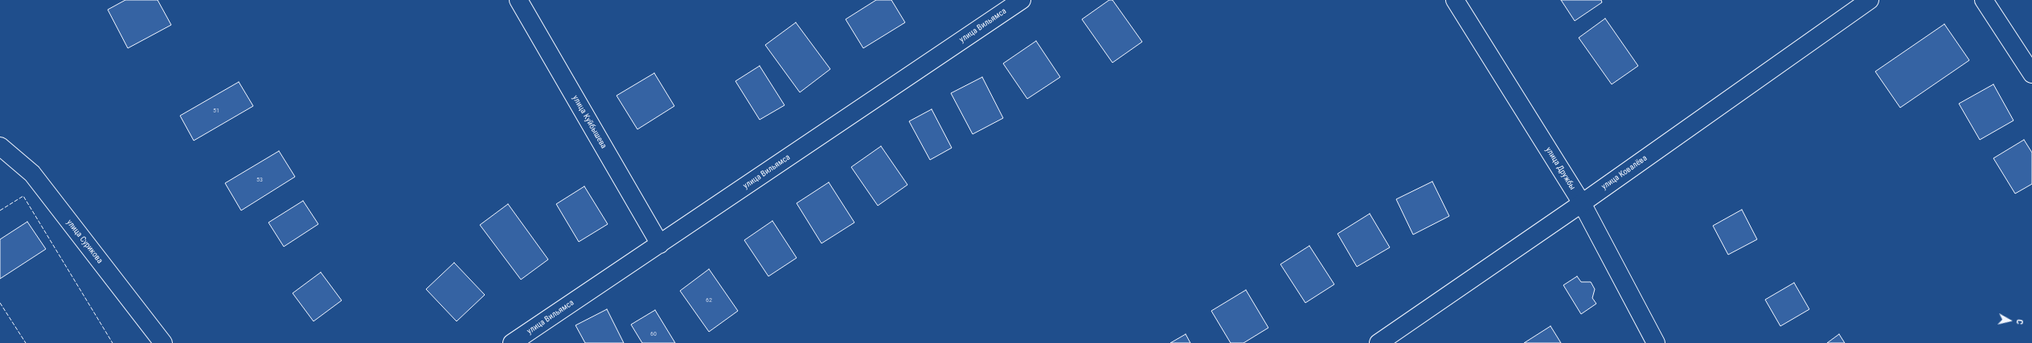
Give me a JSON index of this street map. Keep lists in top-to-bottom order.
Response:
{
  "streets": {
    "street": [
      "улица Вильямса",
      "улица Куйбышева",
      "улица Дружбы",
      "улица Ковалёва",
      "улица Сурикова"
    ]
  },
  "crossings": [
    ["улица Вильямса", "улица Куйбышева"],
    ["улица Дружбы", "улица Ковалёва"]
  ],
  "house_numbers": [
    "51",
    "53",
    "62",
    "60"
  ],
  "north": "right"
}
